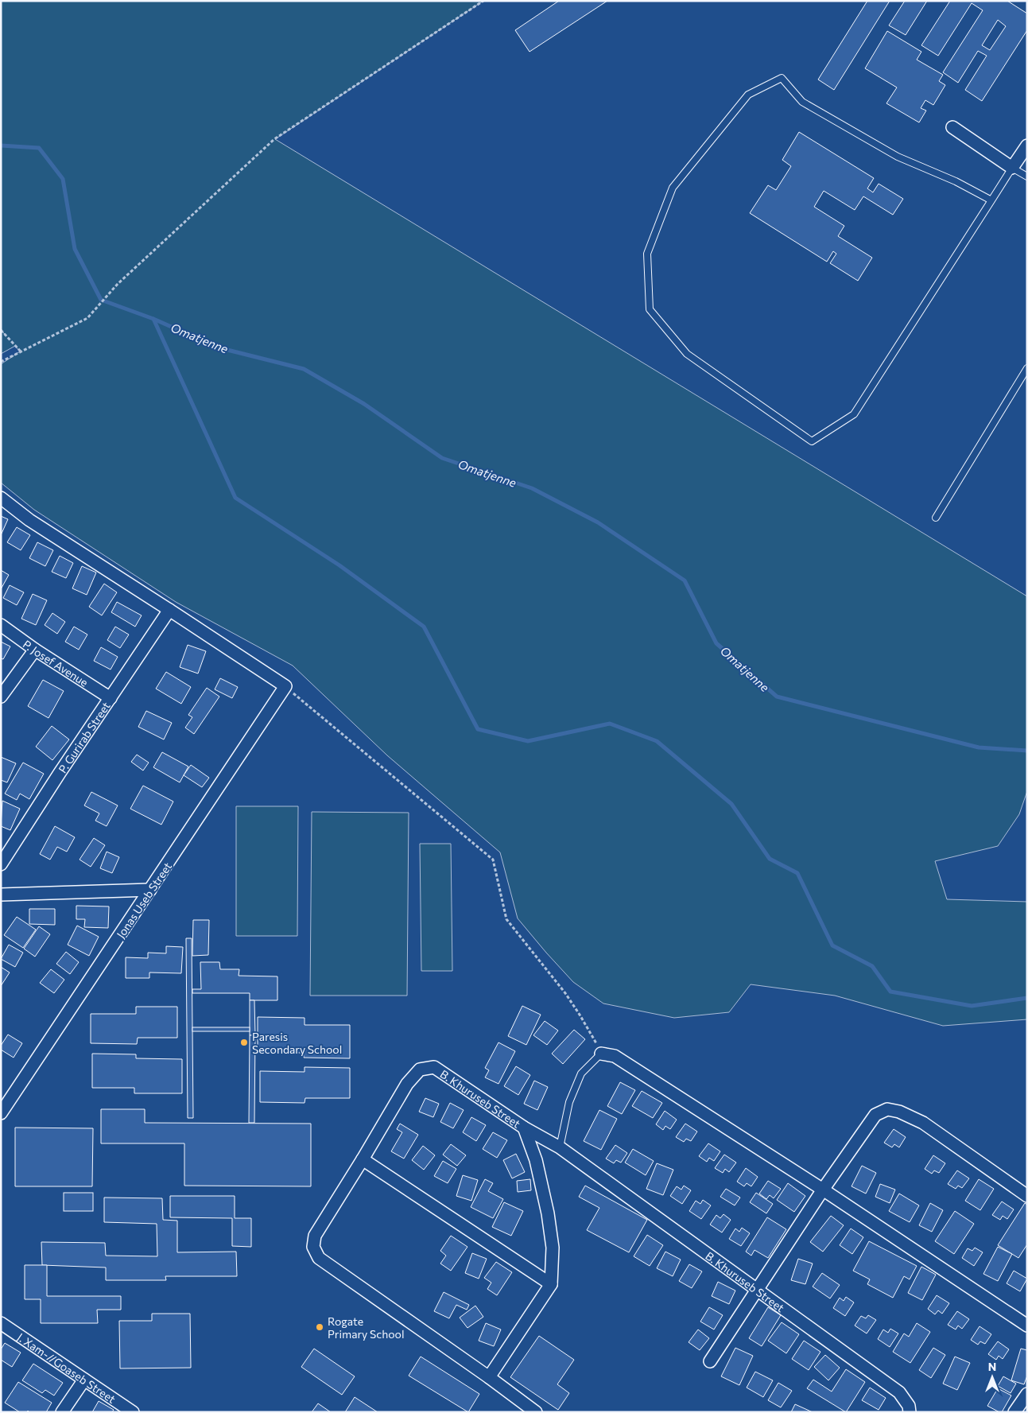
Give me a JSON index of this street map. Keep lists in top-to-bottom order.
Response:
{
  "streets": {
    "street": [
      "P. Josef Avenue",
      "P. Gurirab Street",
      "Jonas Useb Street",
      "B. Khuruseb Street",
      "J. Xam-//Goaseb Street"
    ]
  },
  "crossings": [
    ["P. Josef Avenue", "P. Gurirab Street"]
  ],
  "water": ["Omatjenne"],
  "places": ["Paresis Secondary School", "Rogate Primary School"],
  "north": "top"
}
